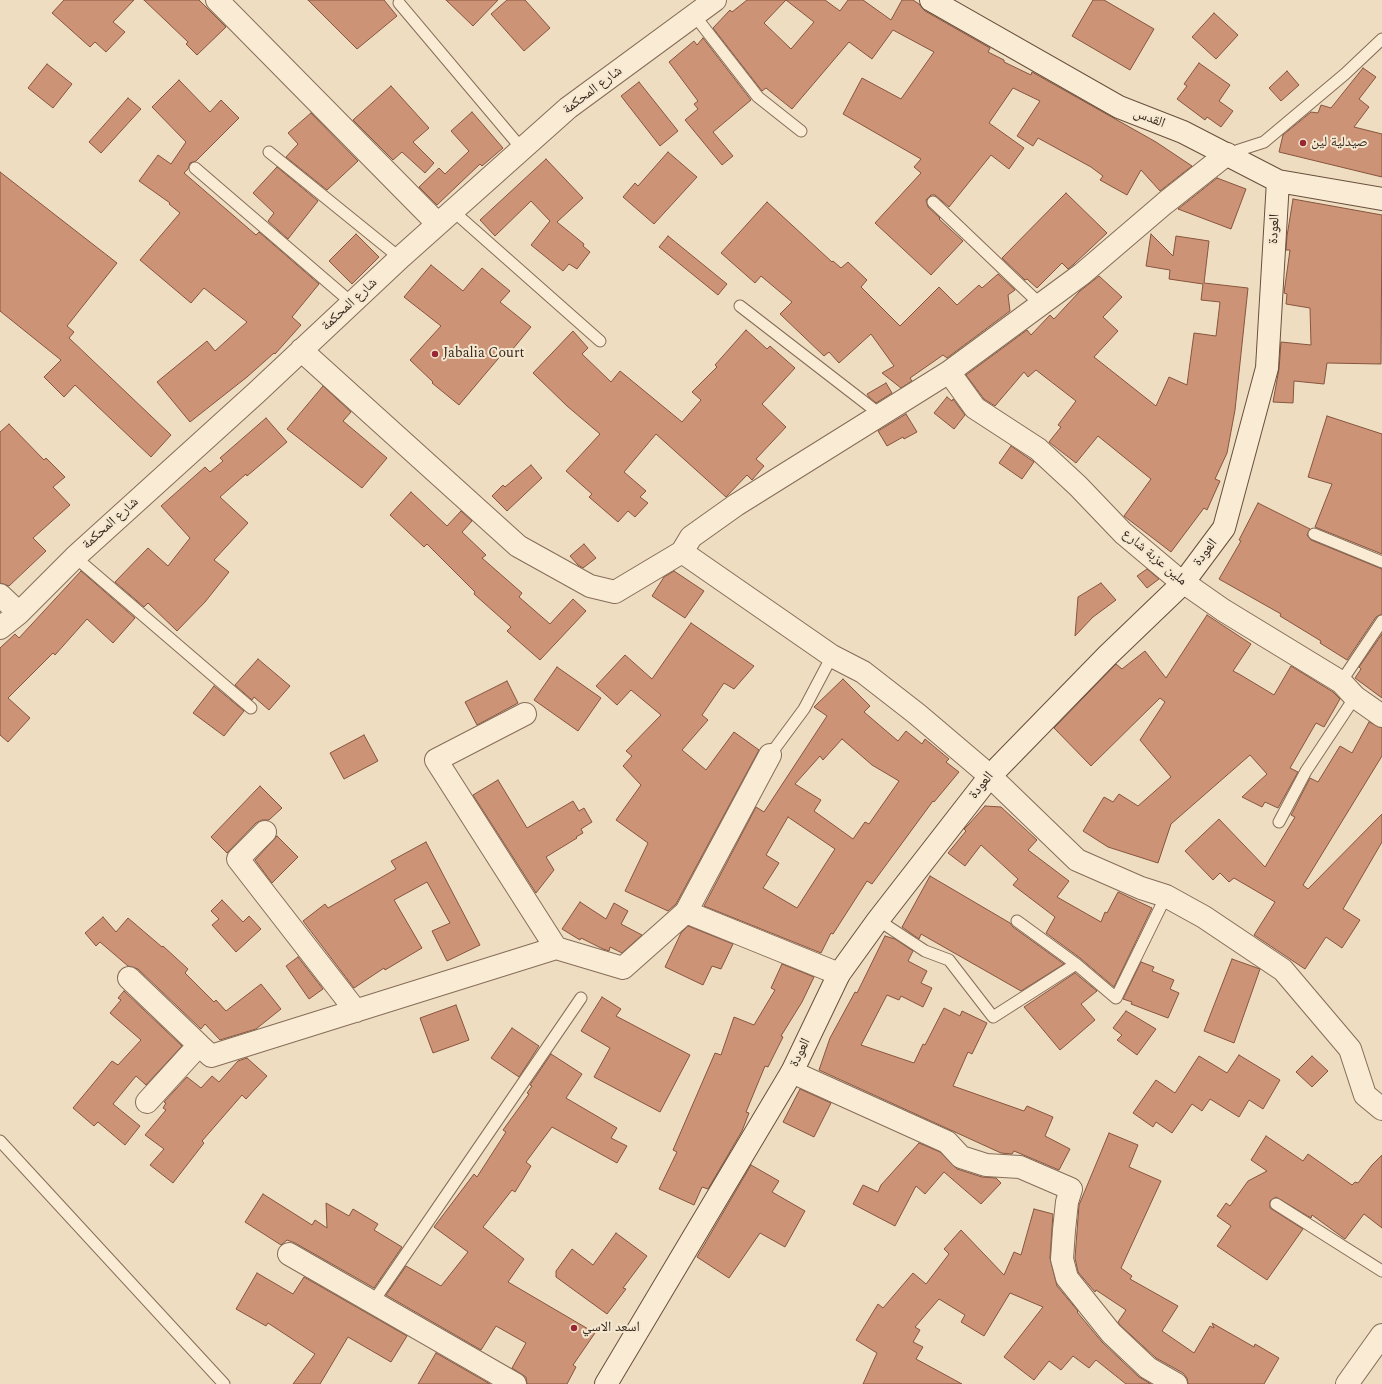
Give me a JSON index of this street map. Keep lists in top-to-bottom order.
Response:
{
  "streets": {
    "street": [
      "شارع المحكمة",
      "القدس",
      "العودة",
      "ملين عزبة شارع"
    ]
  },
  "crossings": [
    ["القدس", "العودة"],
    ["العودة", "ملين عزبة شارع"]
  ],
  "places": ["صيدلية لين", "Jabalia Court", "اسعد الاسي"]
}
